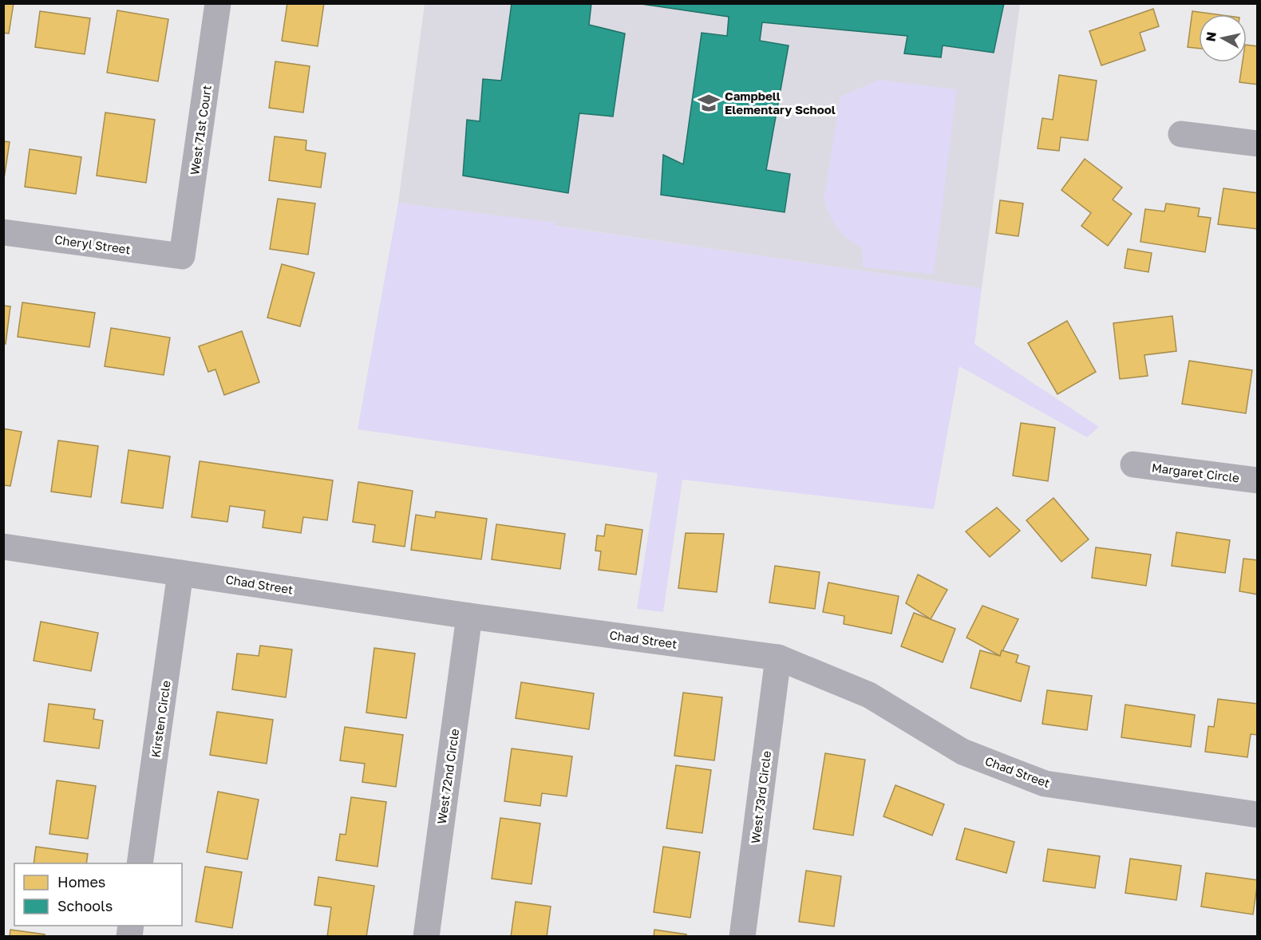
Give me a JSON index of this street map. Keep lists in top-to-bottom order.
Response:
{
  "streets": {
    "street": [
      "West 71st Court",
      "Cheryl Street",
      "Margaret Circle",
      "Chad Street",
      "Kirsten Circle",
      "West 72nd Circle",
      "West 73rd Circle"
    ]
  },
  "crossings": [
    ["West 71st Court", "Cheryl Street"],
    ["Chad Street", "Kirsten Circle"],
    ["Chad Street", "West 72nd Circle"],
    ["Chad Street", "West 73rd Circle"]
  ],
  "places": {
    "school or university": ["Campbell Elementary School"]
  },
  "legend": ["Homes", "Schools"],
  "north": "left"
}
